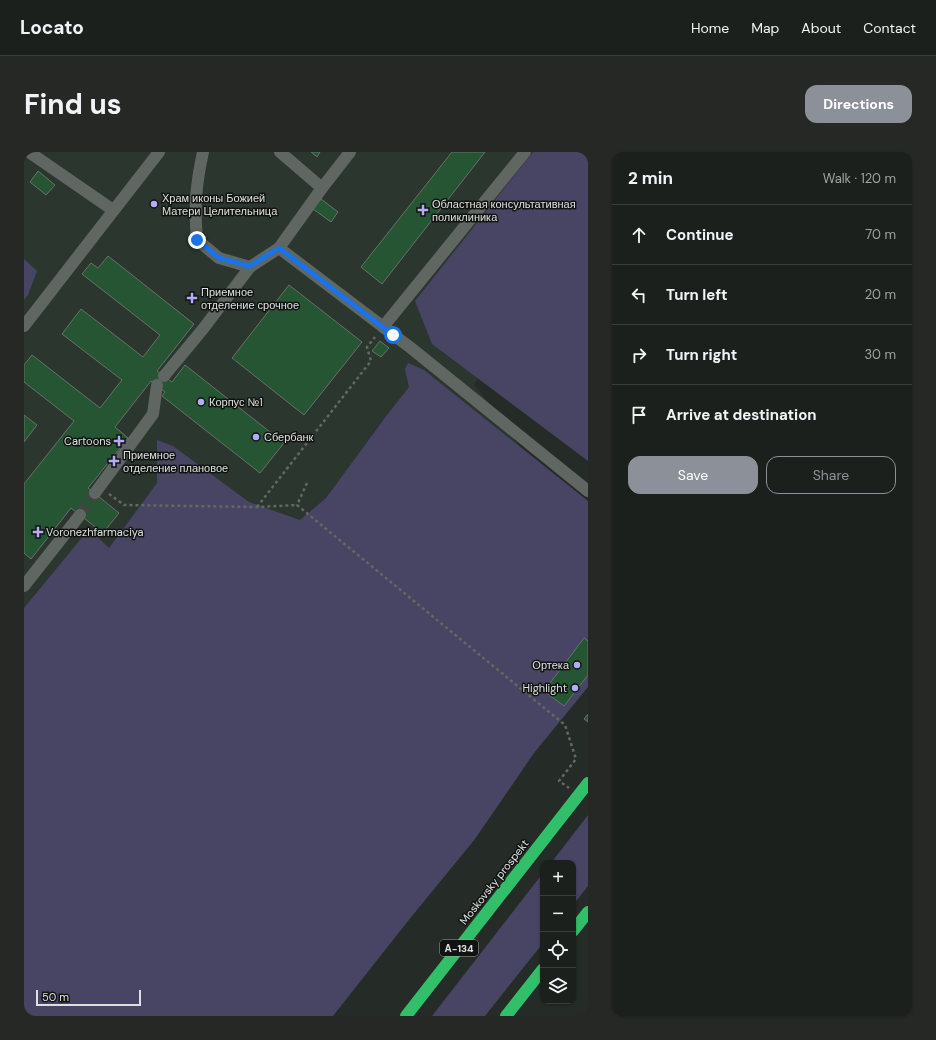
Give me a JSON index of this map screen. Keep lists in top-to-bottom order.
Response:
{
  "streets": {
    "highway": ["Moskovsky prospekt", "А-134"]
  },
  "places": {
    "other": [
      "Храм иконы Божией Матери Целительница",
      "Корпус №1",
      "Сбербанк",
      "Ортека",
      "Highlight"
    ],
    "health": [
      "Областная консультативная поликлиника",
      "Приемное отделение срочное",
      "Cartoons",
      "Приемное отделение плановое",
      "Voronezhfarmaciya"
    ]
  },
  "scale_bar": "50 m",
  "page": {
    "header": "Locato",
    "nav": [
      "Home",
      "Map",
      "About",
      "Contact"
    ],
    "buttons": [
      "Directions",
      ["Save", "Share"]
    ],
    "title": "Find us",
    "heading": ["2 min", "Walk · 120 m"],
    "list": [
      ["Continue", "70 m"],
      ["Turn left", "20 m"],
      ["Turn right", "30 m"],
      "Arrive at destination"
    ],
    "map_buttons": ["+", "−"],
    "scale": "50 m"
  }
}
